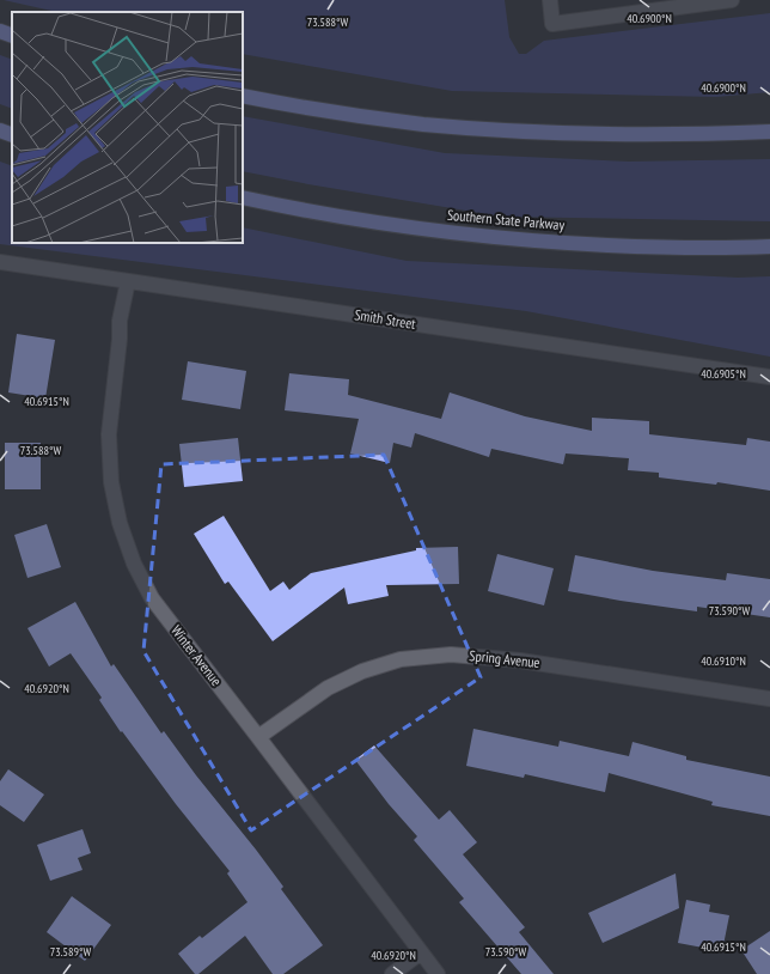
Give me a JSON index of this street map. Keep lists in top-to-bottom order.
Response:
{
  "streets": {
    "highway": ["Southern State Parkway"],
    "street": ["Smith Street", "Winter Avenue", "Spring Avenue"]
  },
  "crossings": [
    ["Smith Street", "Winter Avenue"],
    ["Winter Avenue", "Spring Avenue"]
  ],
  "coordinates": [
    "40.6900°N",
    "73.588°W",
    "40.6905°N",
    "40.6915°N",
    "73.590°W",
    "40.6910°N",
    "40.6920°N",
    "73.589°W"
  ]
}
